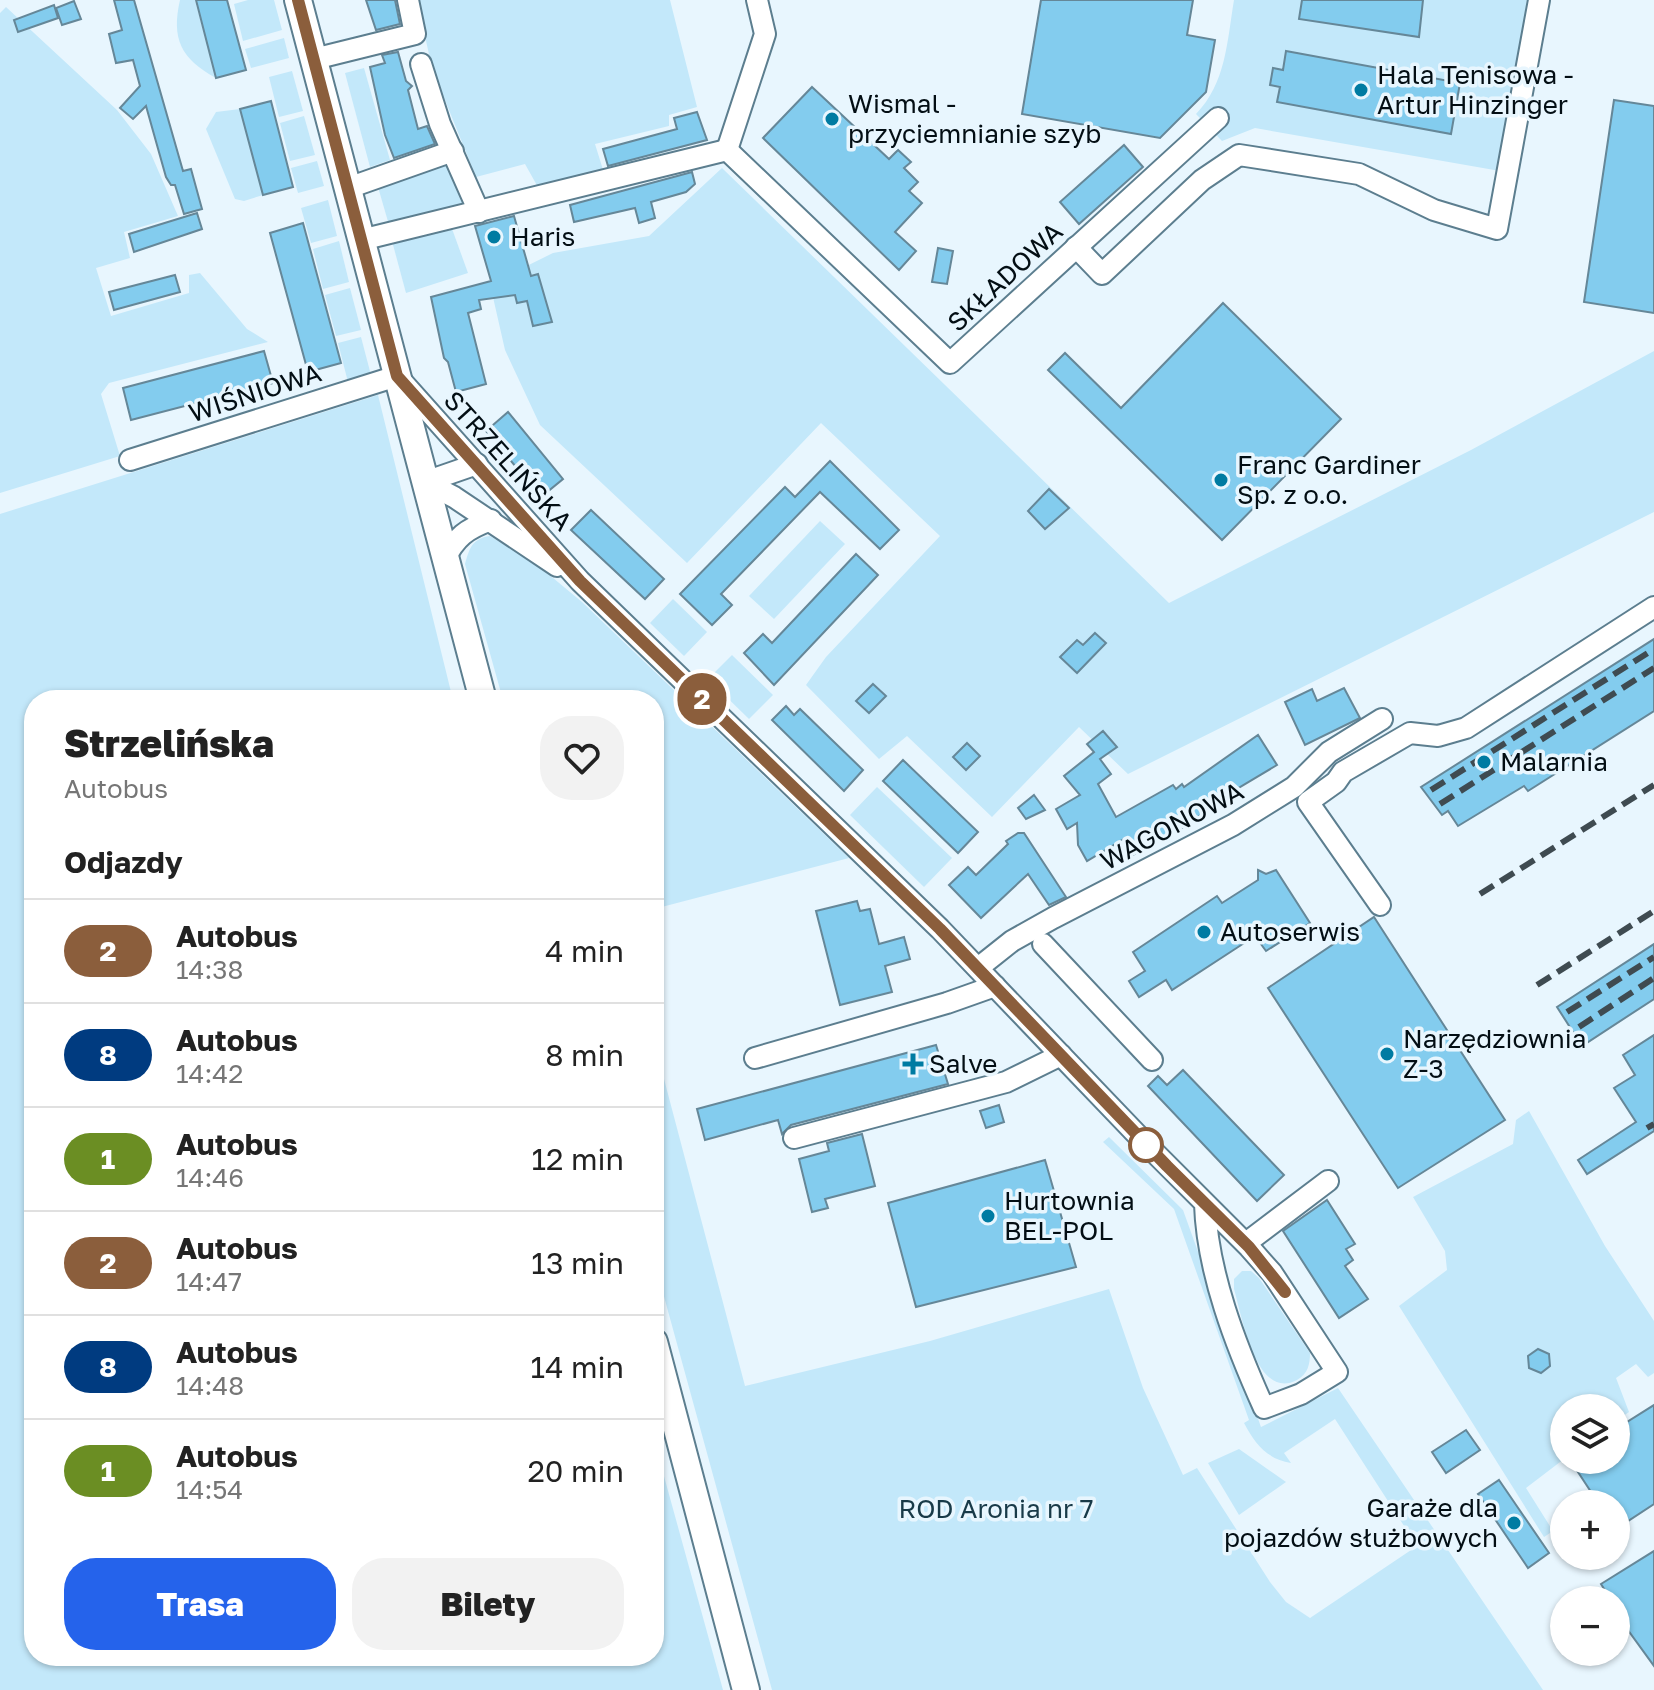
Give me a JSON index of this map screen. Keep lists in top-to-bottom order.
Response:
{
  "streets": {
    "street": [
      "SKŁADOWA",
      "WIŚNIOWA",
      "STRZELIŃSKA",
      "WAGONOWA"
    ]
  },
  "crossings": [
    ["WIŚNIOWA", "STRZELIŃSKA"],
    ["STRZELIŃSKA", "WAGONOWA"]
  ],
  "parks": ["ROD Aronia nr 7"],
  "places": {
    "other": [
      "Hala Tenisowa - Artur Hinzinger",
      "Wismal - przyciemnianie szyb",
      "Haris",
      "Franc Gardiner Sp. z o.o.",
      "Malarnia",
      "Autoserwis",
      "Narzędziownia Z-3",
      "Hurtownia BEL-POL",
      "Garaże dla pojazdów służbowych"
    ],
    "health": ["Salve"]
  },
  "lines": ["bus line 2"],
  "page": {
    "on_map": "2",
    "heading": [
      ["Strzelińska", "Autobus"],
      "Odjazdy"
    ],
    "list": [
      {
        "mark": "2",
        "name": "Autobus",
        "note": "14:38",
        "value": "4 min"
      },
      {
        "mark": "8",
        "name": "Autobus",
        "note": "14:42",
        "value": "8 min"
      },
      {
        "mark": "1",
        "name": "Autobus",
        "note": "14:46",
        "value": "12 min"
      },
      {
        "mark": "2",
        "name": "Autobus",
        "note": "14:47",
        "value": "13 min"
      },
      {
        "mark": "8",
        "name": "Autobus",
        "note": "14:48",
        "value": "14 min"
      },
      {
        "mark": "1",
        "name": "Autobus",
        "note": "14:54",
        "value": "20 min"
      }
    ],
    "map_buttons": ["+", "−"],
    "buttons": ["Trasa", "Bilety"]
  }
}
